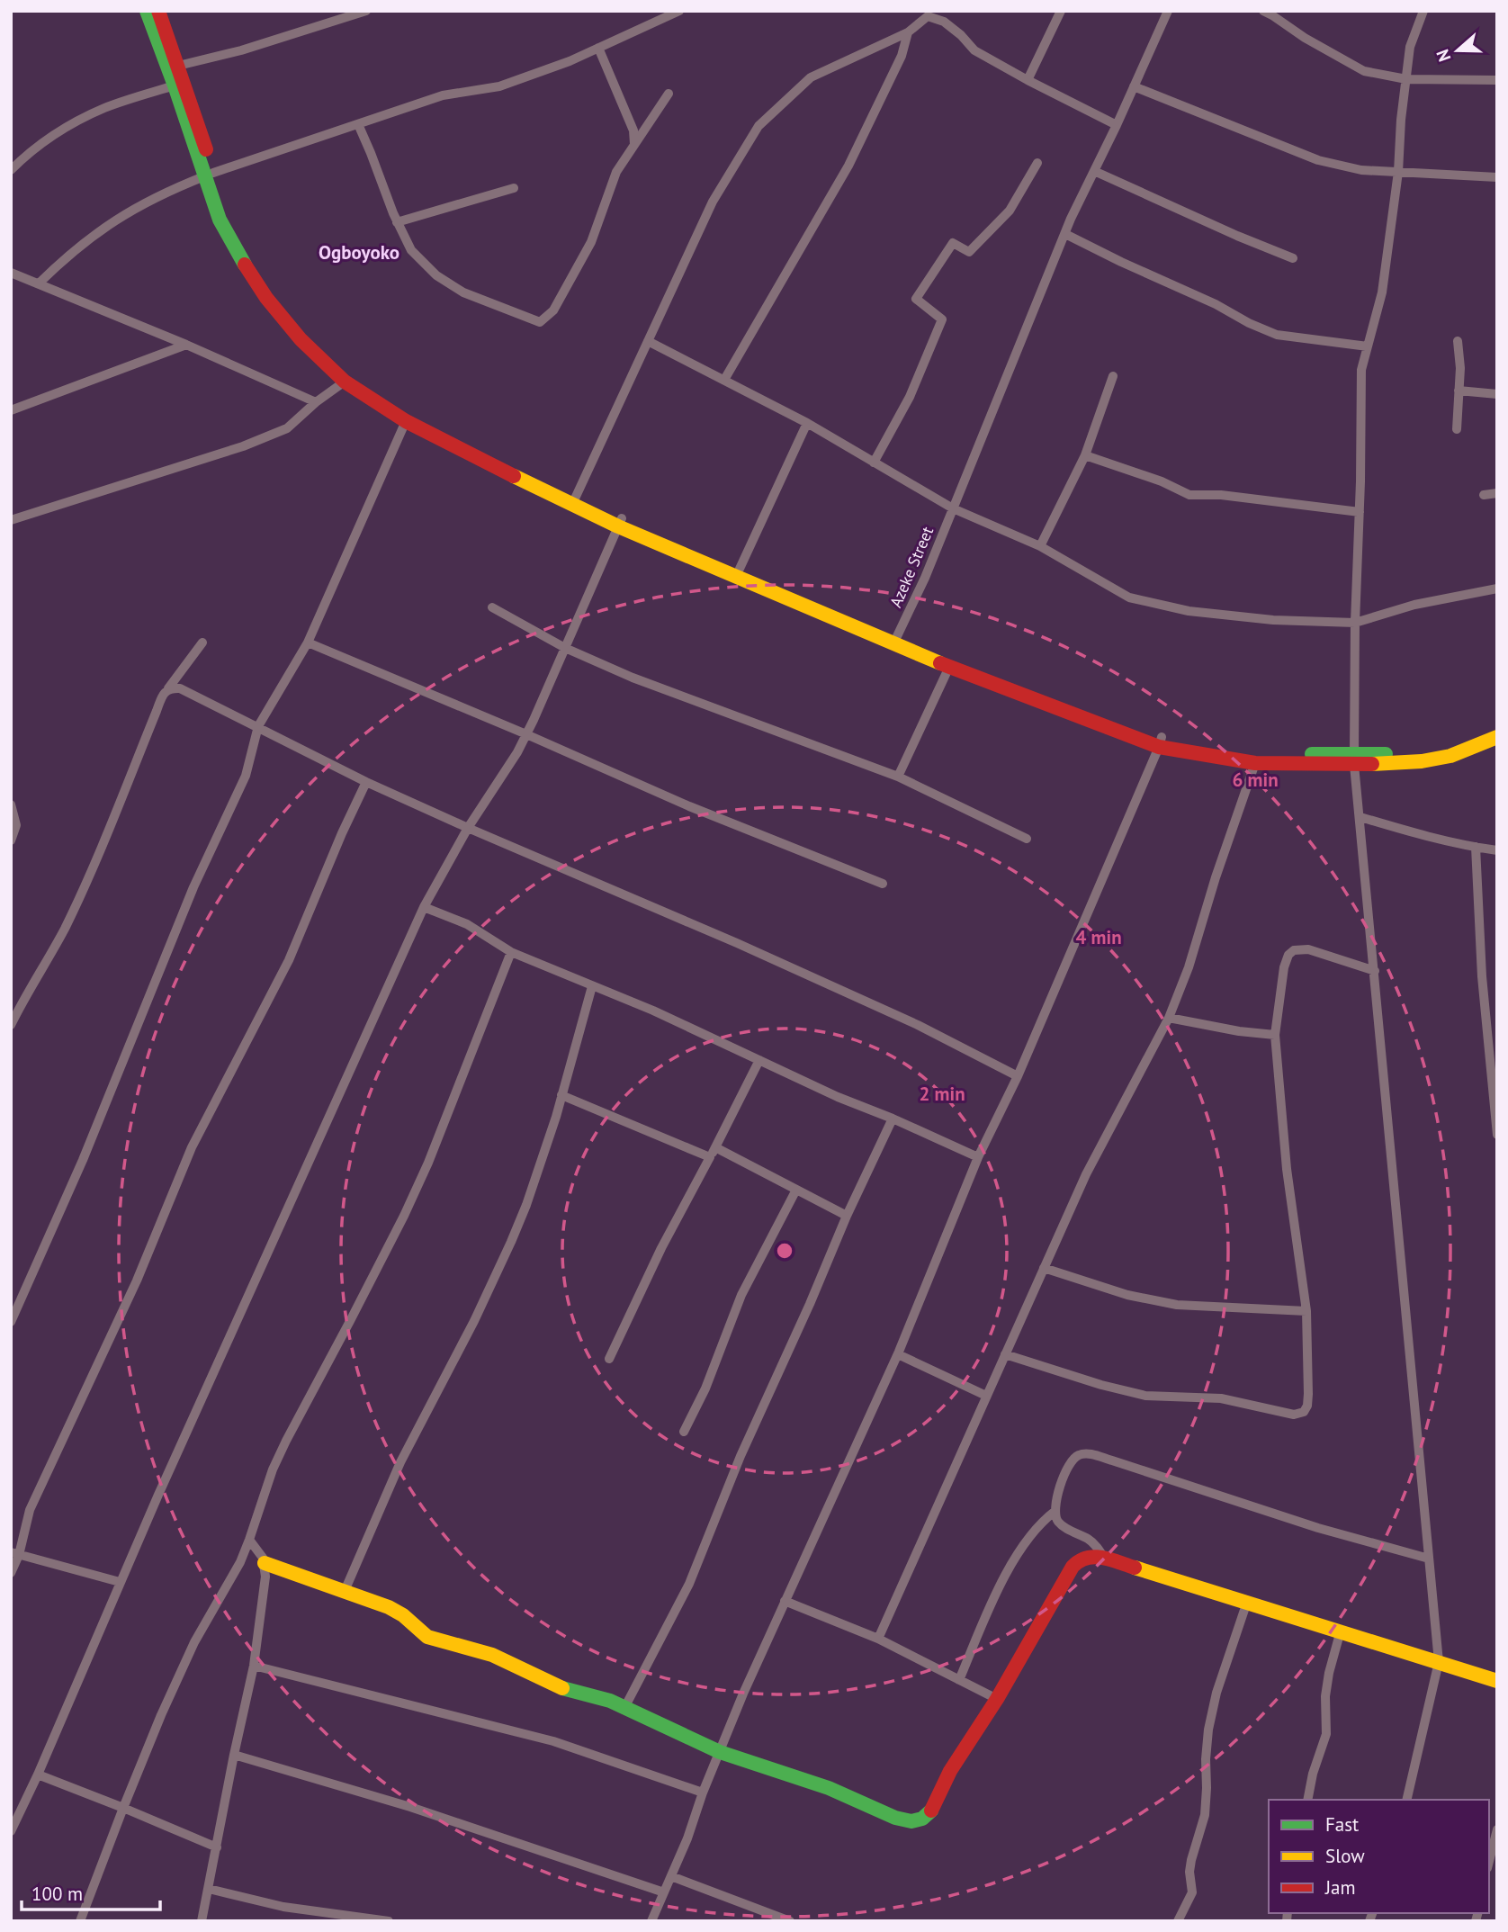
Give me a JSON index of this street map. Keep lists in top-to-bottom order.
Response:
{
  "streets": {
    "street": ["Azeke Street"]
  },
  "districts": ["Ogboyoko"],
  "legend": ["Fast", "Slow", "Jam"],
  "scale_bar": "100 m",
  "north": "left",
  "rings": ["6 min", "4 min", "2 min"]
}
